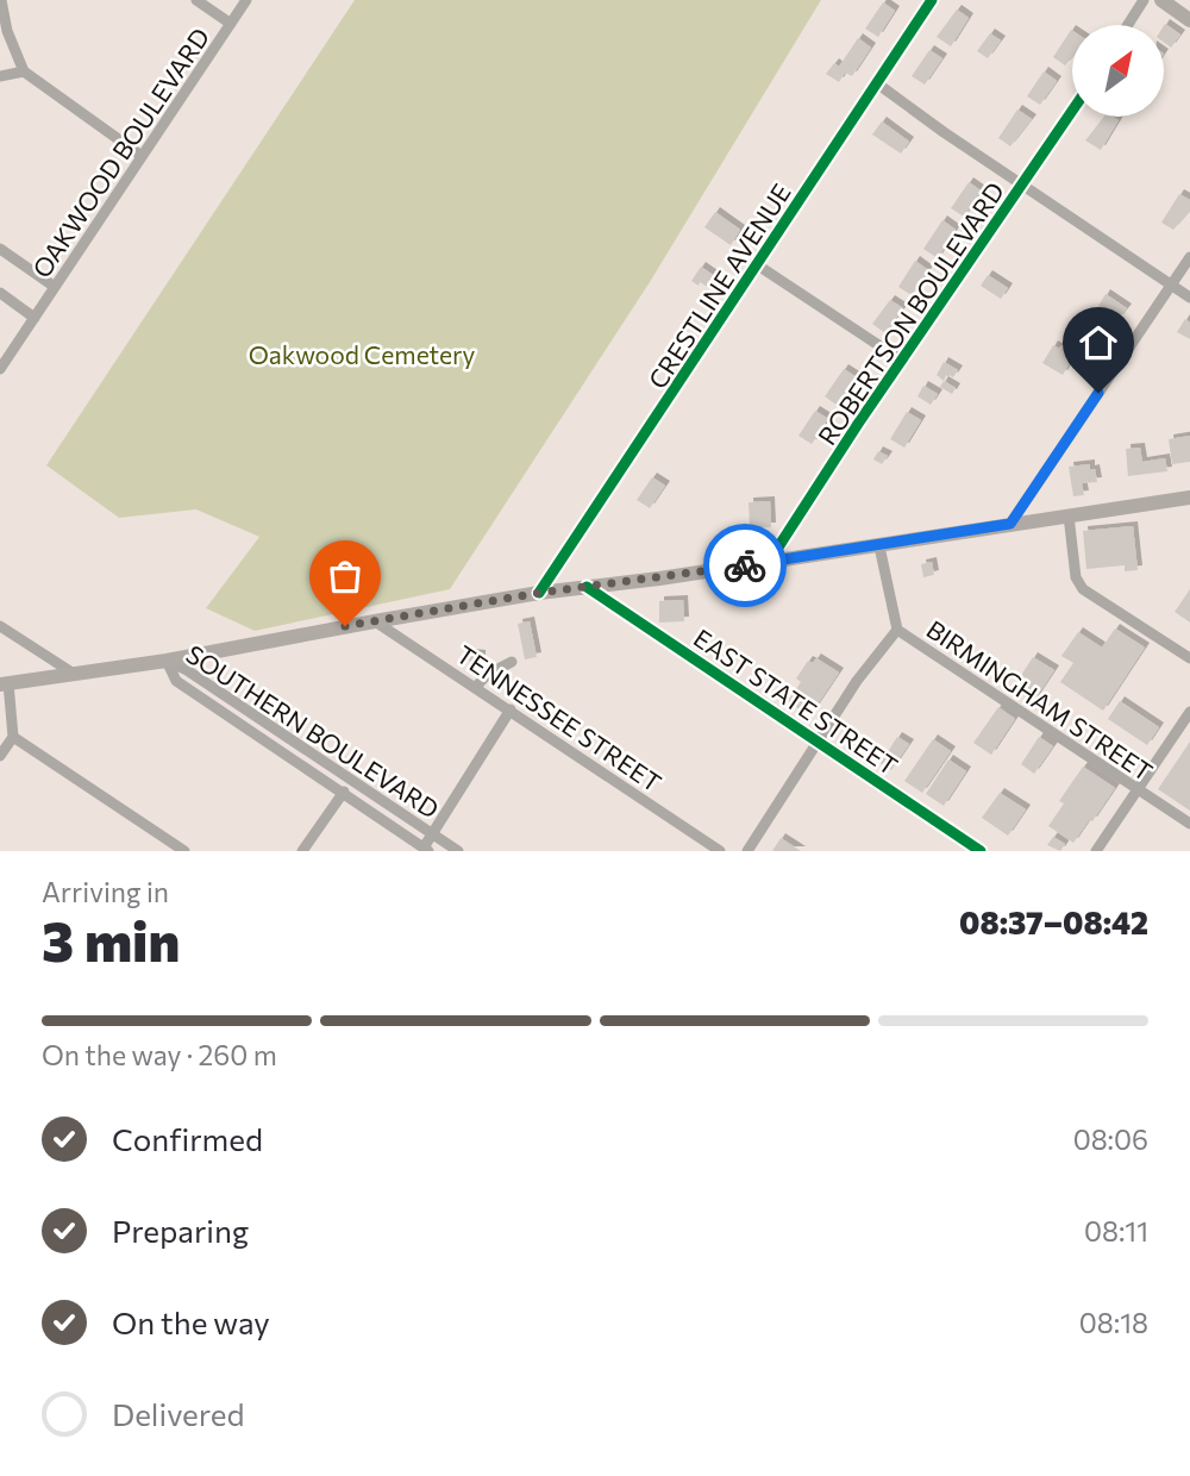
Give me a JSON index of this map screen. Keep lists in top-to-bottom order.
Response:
{
  "streets": {
    "street": [
      "OAKWOOD BOULEVARD",
      "CRESTLINE AVENUE",
      "ROBERTSON BOULEVARD",
      "BIRMINGHAM STREET",
      "EAST STATE STREET",
      "TENNESSEE STREET",
      "SOUTHERN BOULEVARD"
    ]
  },
  "parks": ["Oakwood Cemetery"],
  "north": "top right",
  "page": {
    "heading": ["3 min", "Arriving in", "08:37–08:42"],
    "bar": "On the way · 260 m",
    "list": [
      ["Confirmed", "08:06"],
      ["Preparing", "08:11"],
      ["On the way", "08:18"],
      "Delivered"
    ]
  }
}
